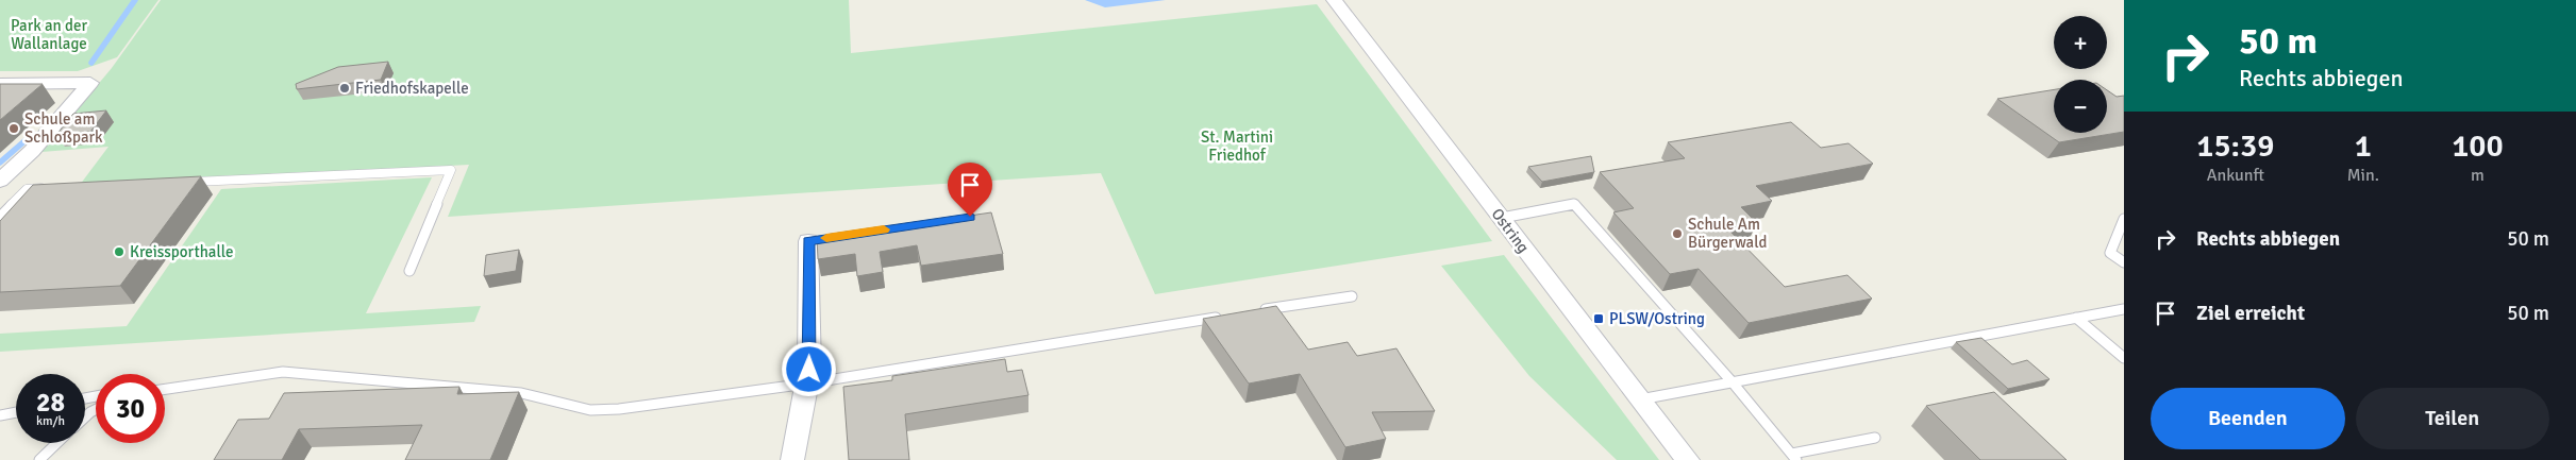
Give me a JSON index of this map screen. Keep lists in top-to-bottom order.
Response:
{
  "streets": {
    "street": ["Ostring"]
  },
  "parks": ["Park an der Wallanlage", "St. Martini Friedhof"],
  "places": {
    "other": [
      "Friedhofskapelle",
      "Schule am Schloßpark",
      "Schule Am Bürgerwald",
      "Kreissporthalle"
    ],
    "transit": ["PLSW/Ostring"]
  },
  "page": {
    "turn": ["50 m", "Rechts abbiegen"],
    "map_buttons": ["+", "−"],
    "eta": [
      "15:39",
      "Ankunft",
      "1",
      "Min.",
      "100",
      "m"
    ],
    "list": [
      {
        "name": "Rechts abbiegen",
        "value": "50 m"
      },
      {
        "name": "Ziel erreicht",
        "value": "50 m"
      }
    ],
    "speed": "28 km/h",
    "limit": "30",
    "buttons": ["Beenden", "Teilen"]
  }
}
